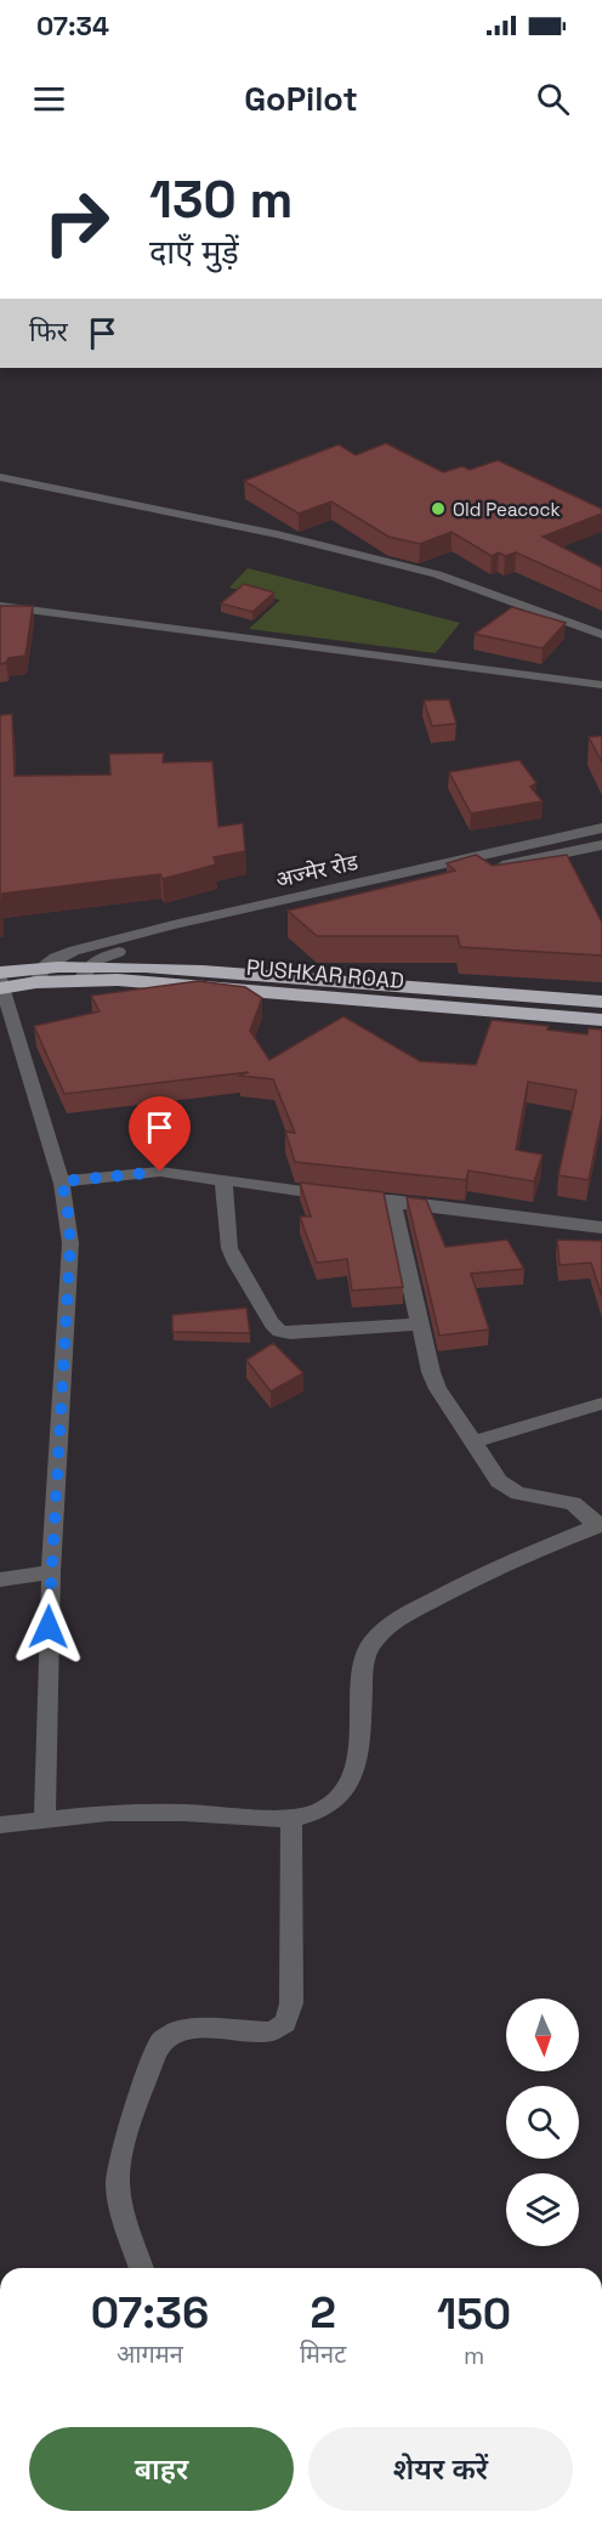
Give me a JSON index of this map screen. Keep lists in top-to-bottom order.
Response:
{
  "streets": {
    "highway": ["PUSHKAR ROAD"],
    "street": ["अज्मेर रोड"]
  },
  "crossings": [
    ["अज्मेर रोड", "PUSHKAR ROAD"]
  ],
  "places": ["Old Peacock"],
  "north": "bottom",
  "page": {
    "status": "07:34",
    "header": "GoPilot",
    "turn": ["130 m", "दाएँ मुड़ें"],
    "then": "फिर",
    "eta": [
      "07:36",
      "आगमन",
      "2",
      "मिनट",
      "150",
      "m"
    ],
    "buttons": ["बाहर", "शेयर करें"]
  }
}
